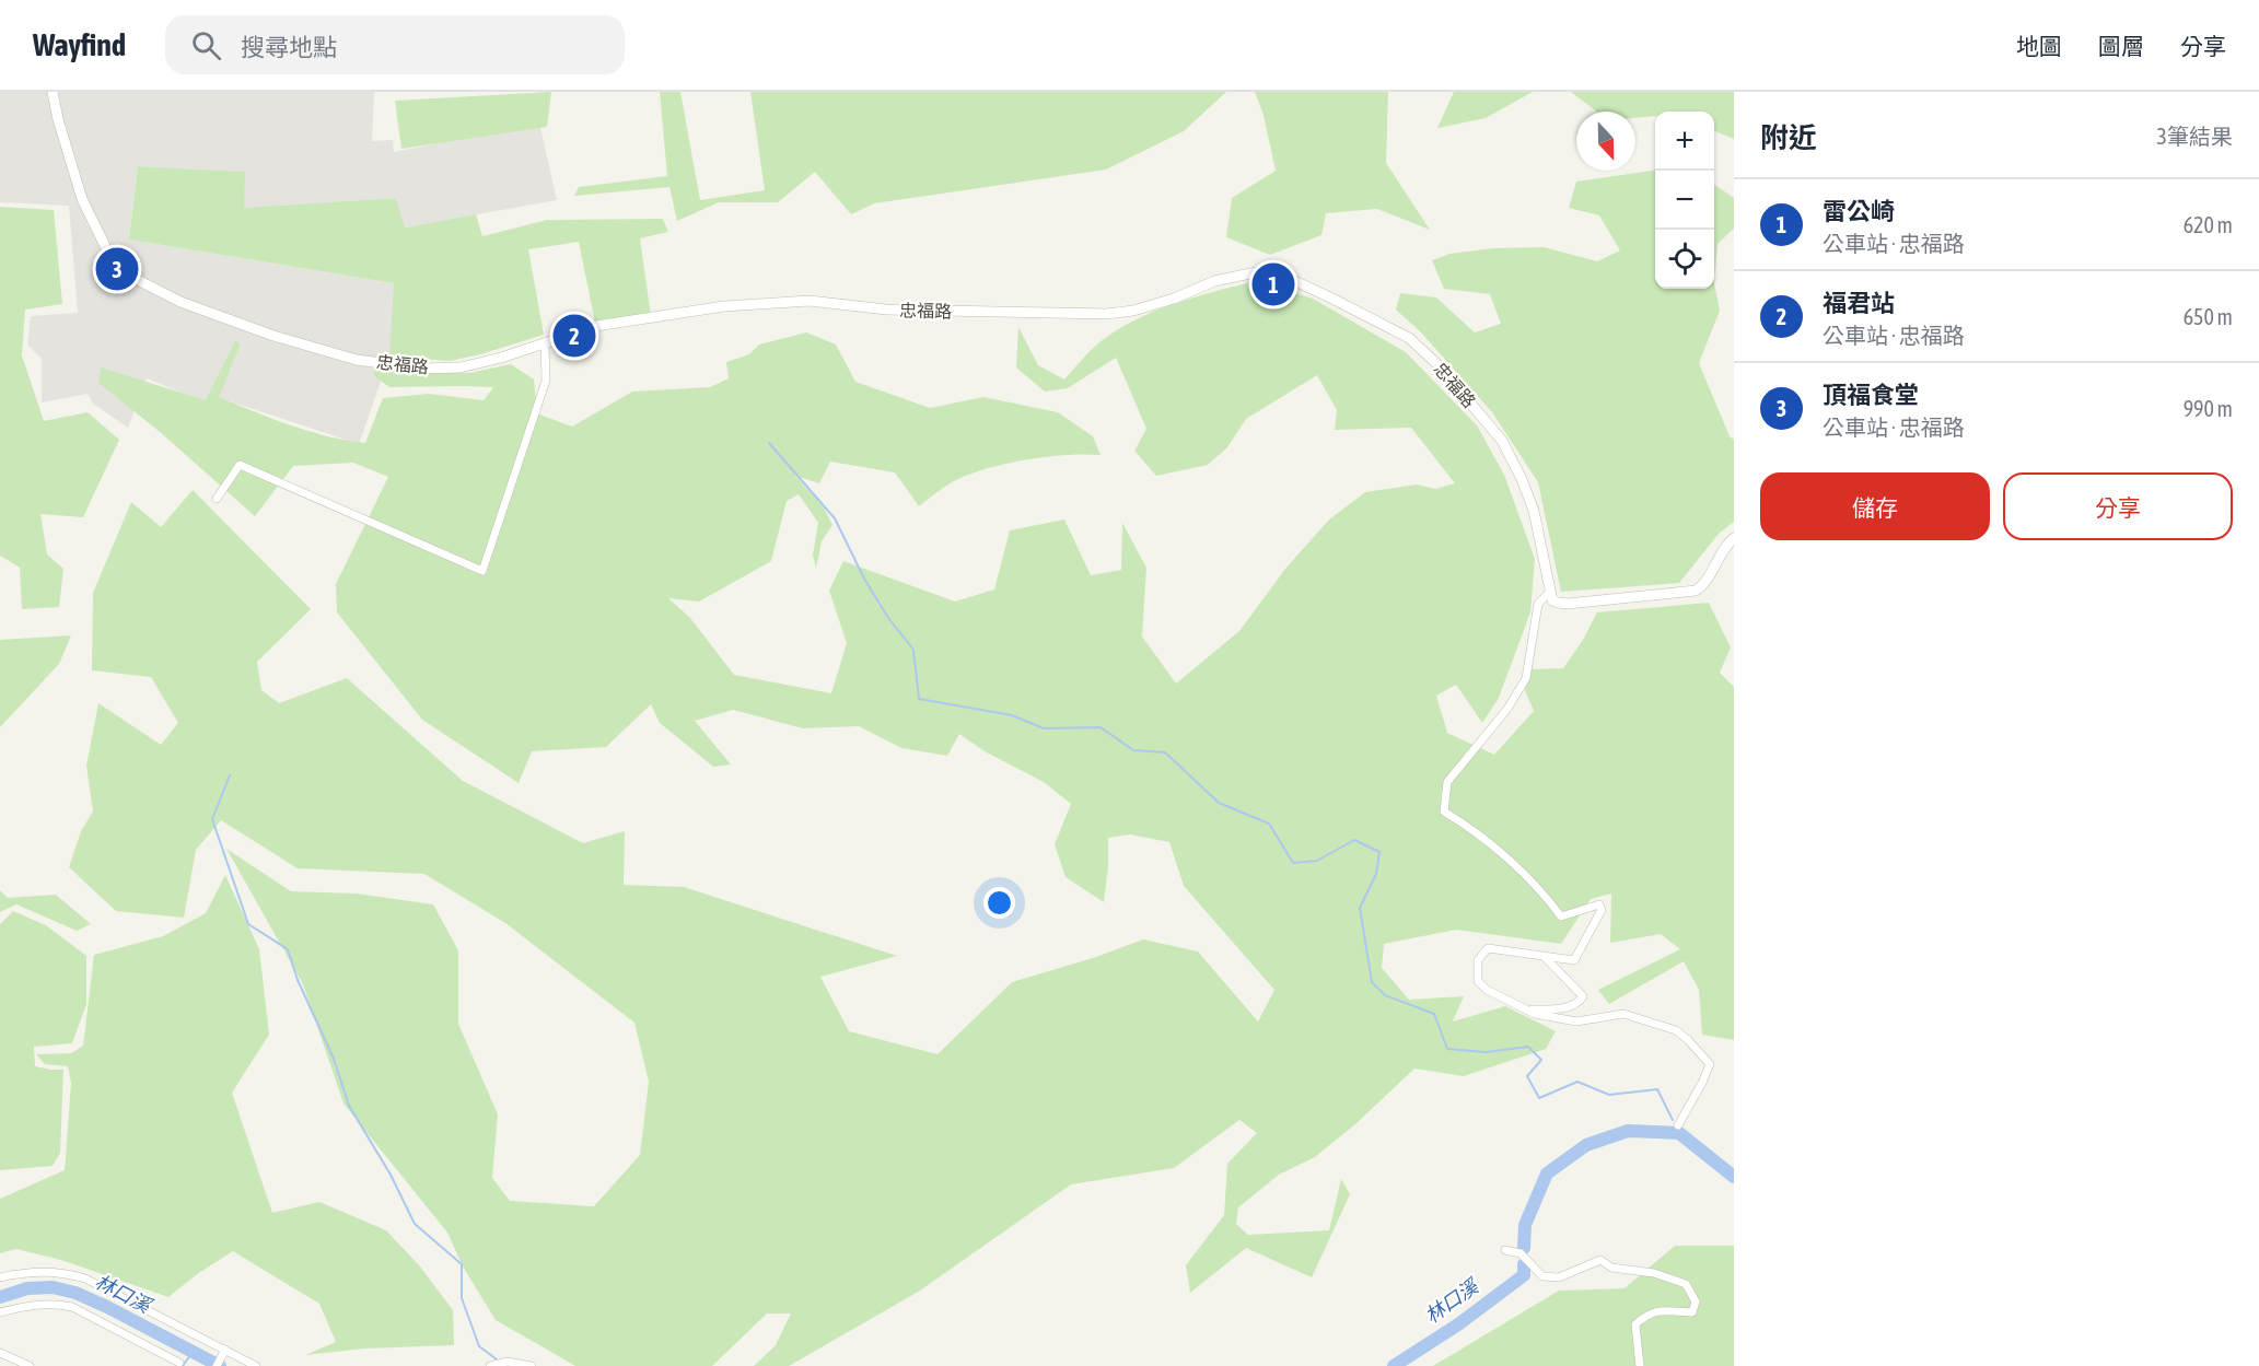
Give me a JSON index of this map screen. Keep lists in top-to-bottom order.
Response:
{
  "streets": {
    "street": ["忠福路"]
  },
  "water": ["林口溪"],
  "north": "bottom",
  "page": {
    "header": "Wayfind",
    "search": "搜尋地點",
    "nav": ["地圖", "圖層", "分享"],
    "heading": ["附近", "3筆結果"],
    "map_buttons": ["+", "−"],
    "list": [
      {
        "mark": "1",
        "name": "雷公崎",
        "note": "公車站 · 忠福路",
        "value": "620 m"
      },
      {
        "mark": "2",
        "name": "福君站",
        "note": "公車站 · 忠福路",
        "value": "650 m"
      },
      {
        "mark": "3",
        "name": "頂福食堂",
        "note": "公車站 · 忠福路",
        "value": "990 m"
      }
    ],
    "pins": ["3", "1", "2"],
    "buttons": ["儲存", "分享"]
  }
}
